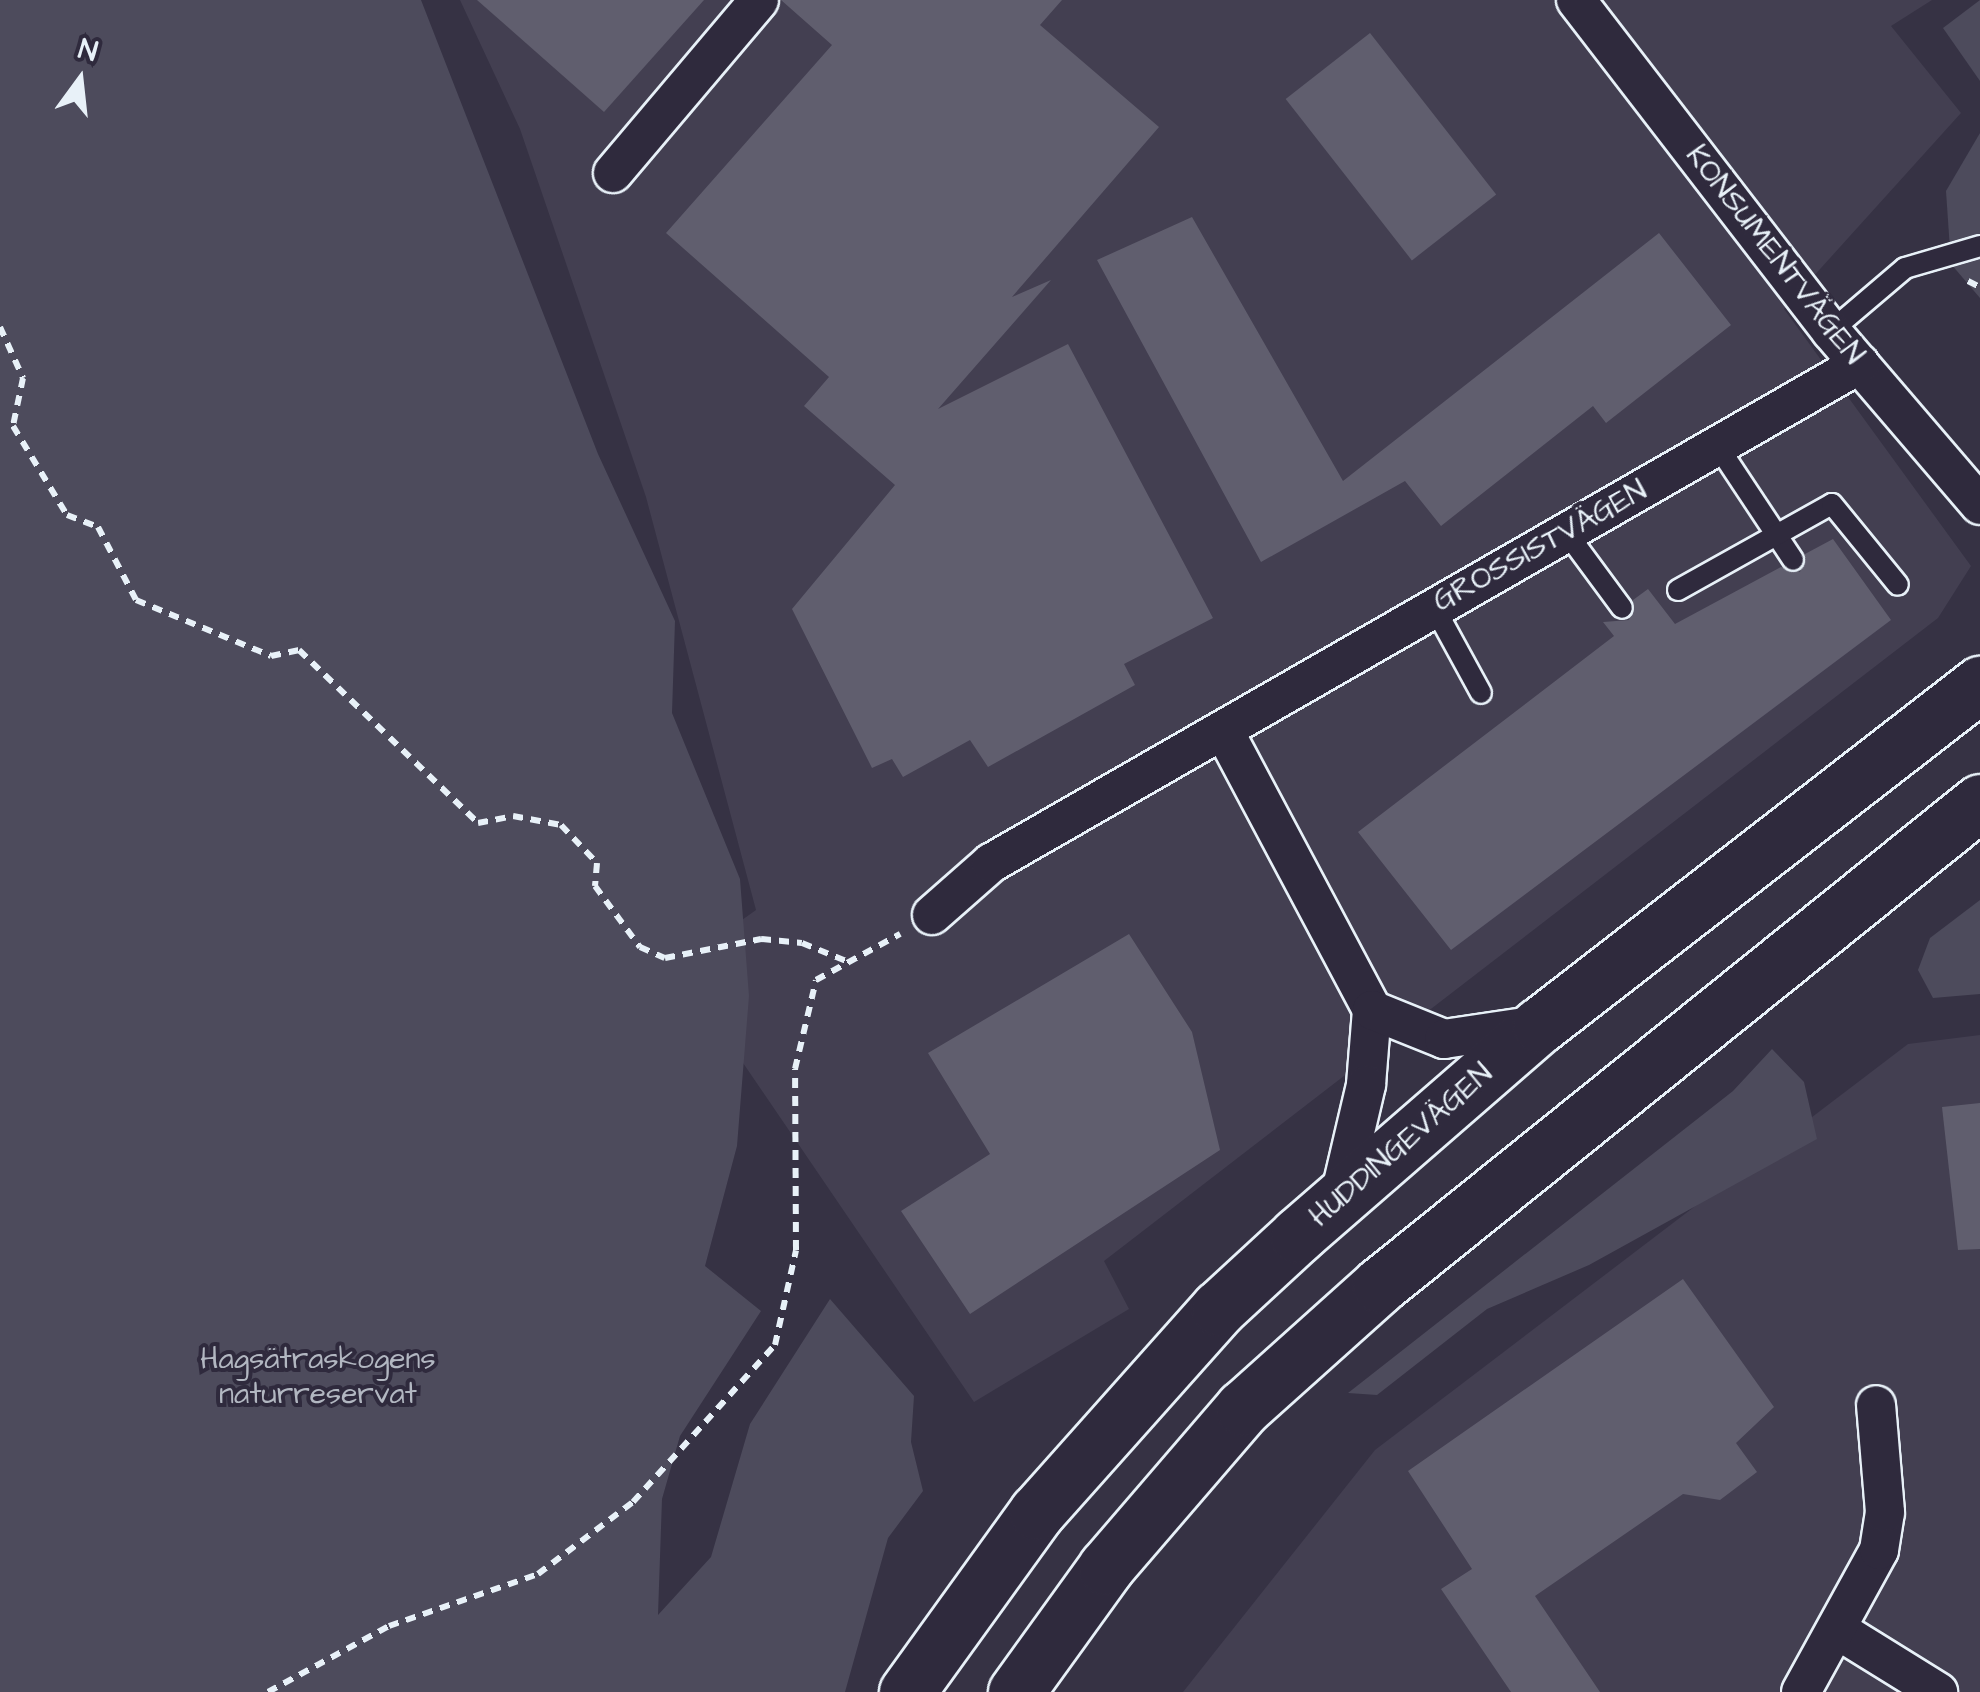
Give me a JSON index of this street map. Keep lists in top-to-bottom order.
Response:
{
  "streets": {
    "main road": ["HUDDINGEVÄGEN"],
    "street": ["KONSUMENTVÄGEN", "GROSSISTVÄGEN"]
  },
  "crossings": [
    ["KONSUMENTVÄGEN", "GROSSISTVÄGEN"]
  ],
  "parks": ["Hagsätraskogens naturreservat"],
  "north": "top"
}
